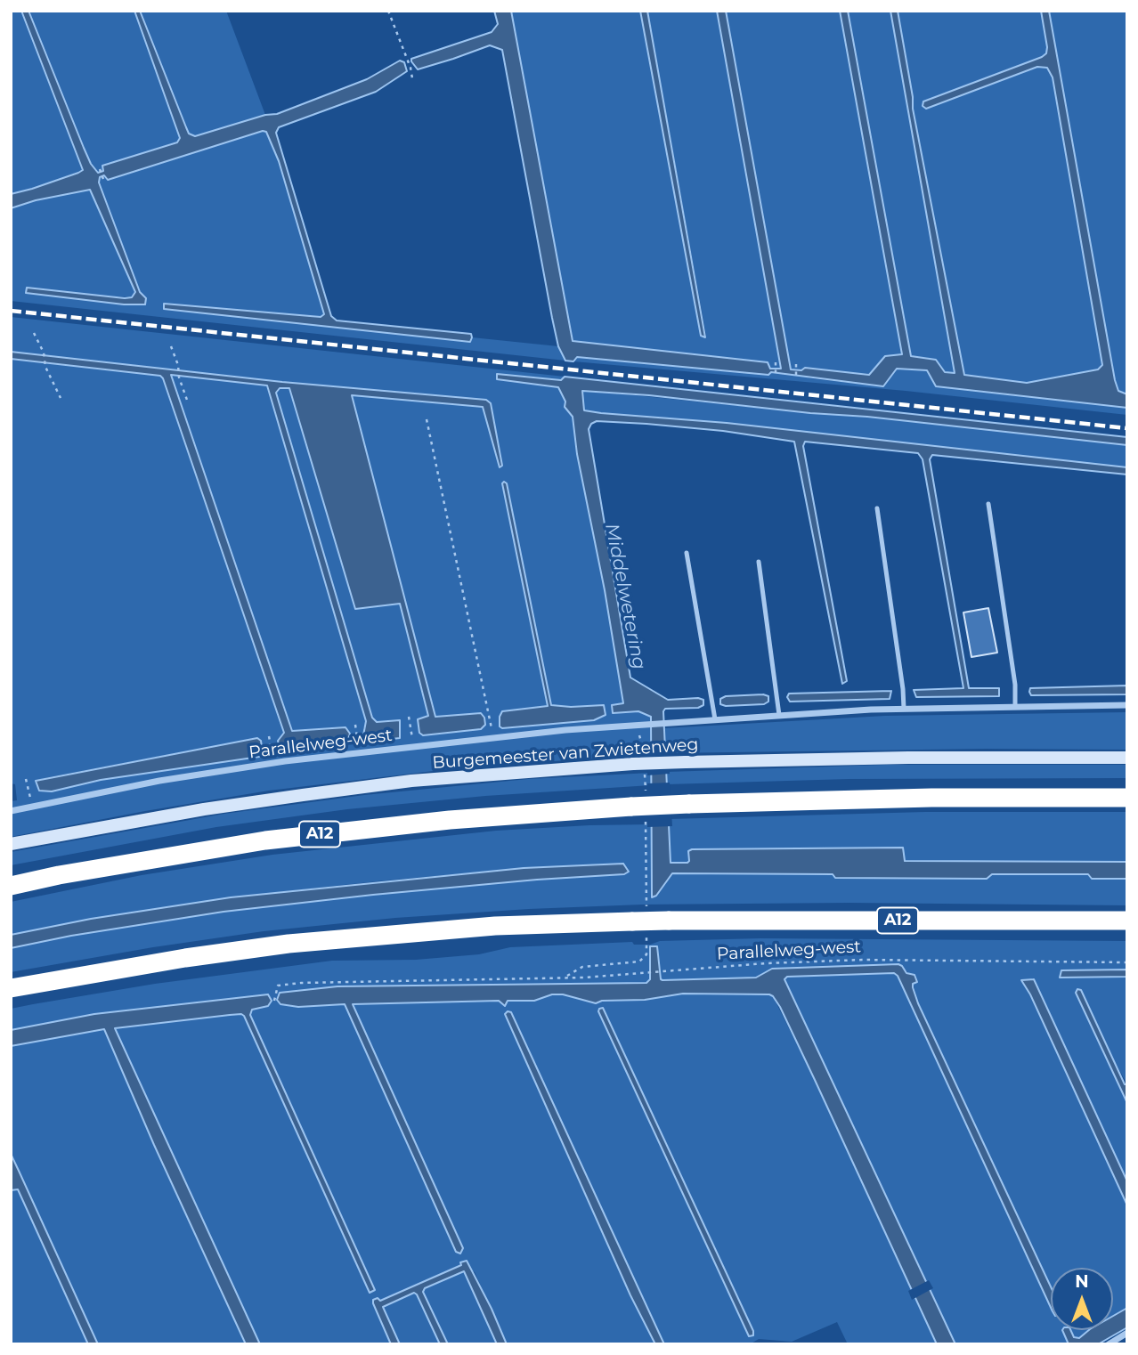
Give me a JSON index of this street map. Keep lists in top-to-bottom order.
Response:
{
  "streets": {
    "highway": ["A12"],
    "main road": ["Burgemeester van Zwietenweg"],
    "street": ["Parallelweg-west"]
  },
  "crossings": [
    ["Parallelweg-west", "A12"]
  ],
  "water": ["Middelwetering"],
  "north": "top"
}
